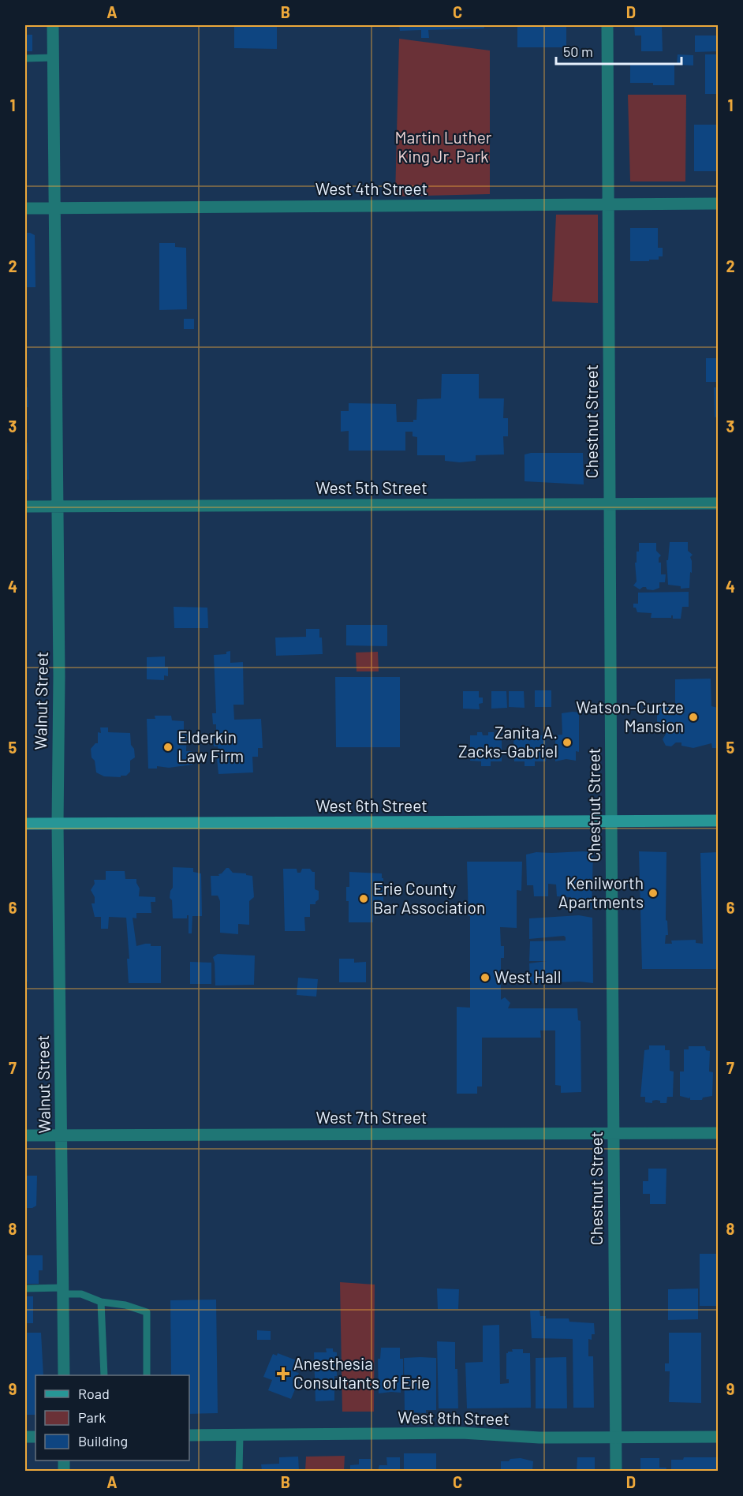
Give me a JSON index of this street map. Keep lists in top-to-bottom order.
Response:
{
  "streets": {
    "main road": ["West 6th Street"],
    "street": [
      "West 4th Street",
      "Chestnut Street",
      "West 5th Street",
      "Walnut Street",
      "West 7th Street",
      "West 8th Street"
    ]
  },
  "crossings": [
    ["West 4th Street", "Chestnut Street"],
    ["West 4th Street", "Walnut Street"],
    ["Chestnut Street", "West 5th Street"],
    ["Chestnut Street", "West 6th Street"],
    ["Chestnut Street", "West 7th Street"],
    ["Chestnut Street", "West 8th Street"],
    ["West 5th Street", "Walnut Street"],
    ["Walnut Street", "West 6th Street"],
    ["Walnut Street", "West 7th Street"]
  ],
  "parks": ["Martin Luther King Jr. Park"],
  "places": {
    "other": [
      "Watson-Curtze Mansion",
      "Zanita A. Zacks-Gabriel",
      "Elderkin Law Firm",
      "Kenilworth Apartments",
      "Erie County Bar Association",
      "West Hall"
    ],
    "health": ["Anesthesia Consultants of Erie"]
  },
  "legend": ["Road", "Park", "Building"],
  "scale_bar": "50 m",
  "grid": {
    "columns": [
      "A",
      "B",
      "C",
      "D"
    ],
    "rows": [
      "1",
      "2",
      "3",
      "4",
      "5",
      "6",
      "7",
      "8",
      "9"
    ]
  }
}
